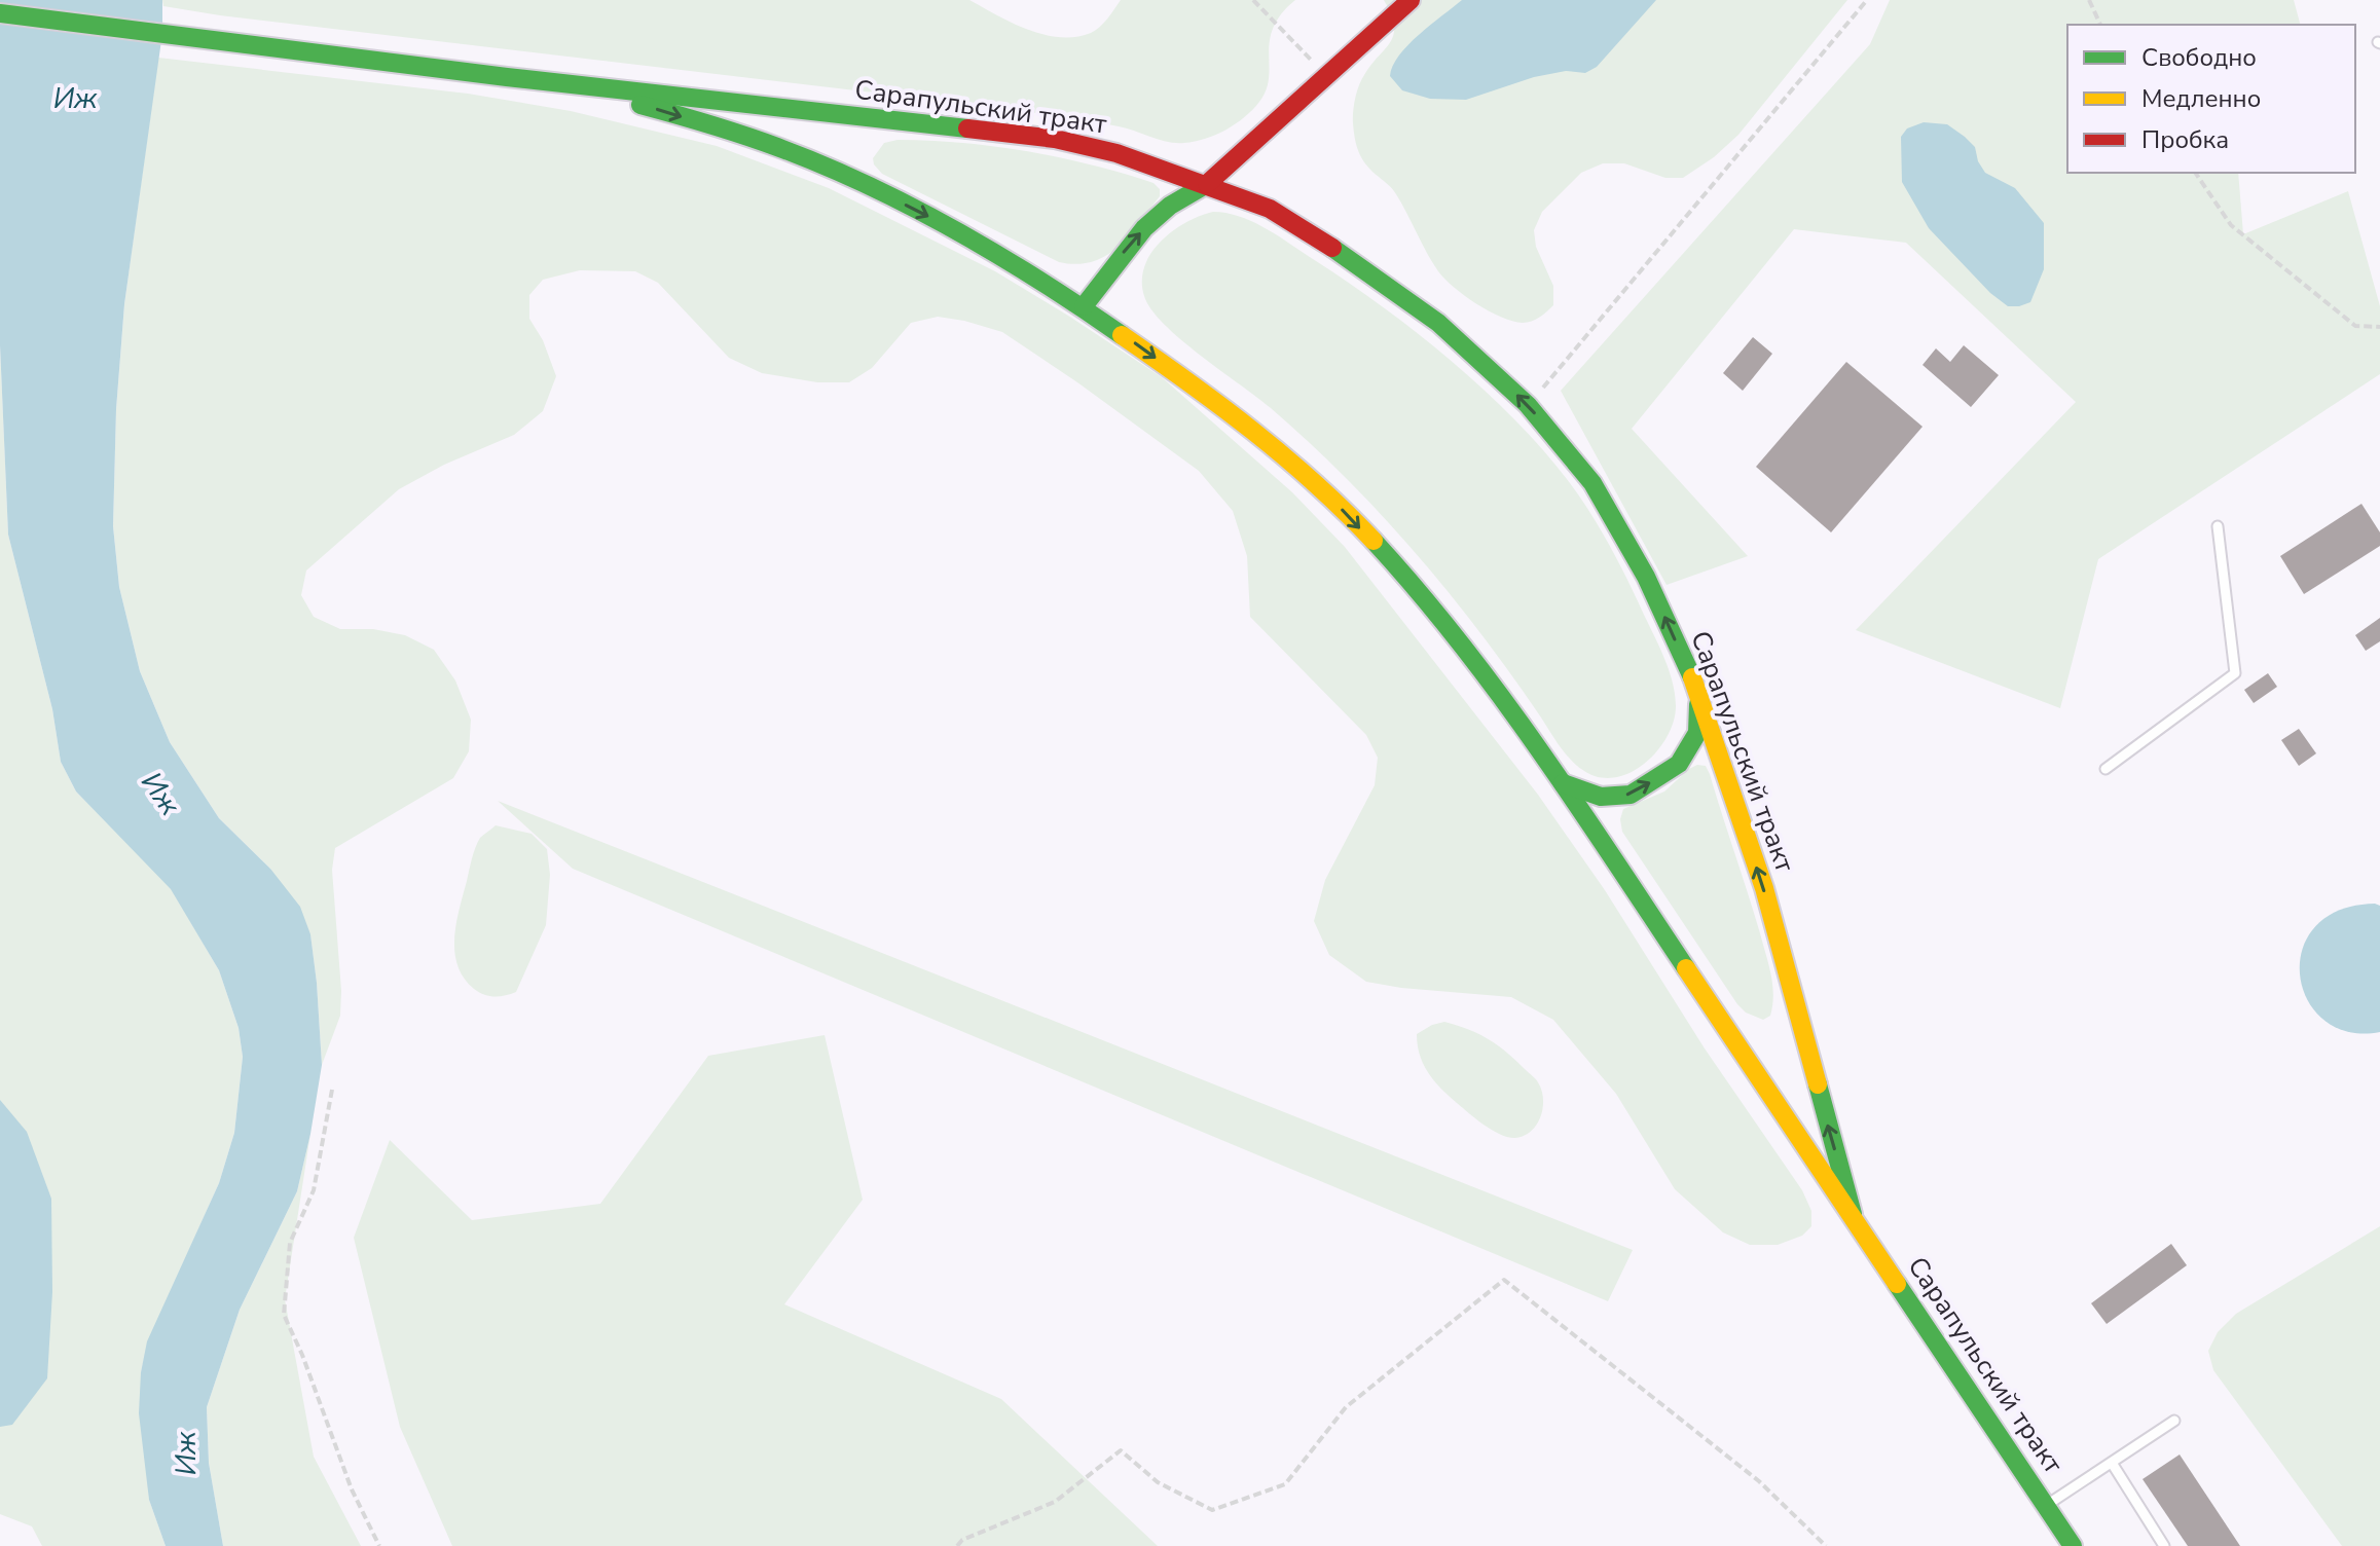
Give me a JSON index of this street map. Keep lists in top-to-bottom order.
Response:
{
  "streets": {
    "main road": ["Сарапульский тракт"]
  },
  "water": ["Иж"],
  "legend": ["Свободно", "Медленно", "Пробка"]
}
